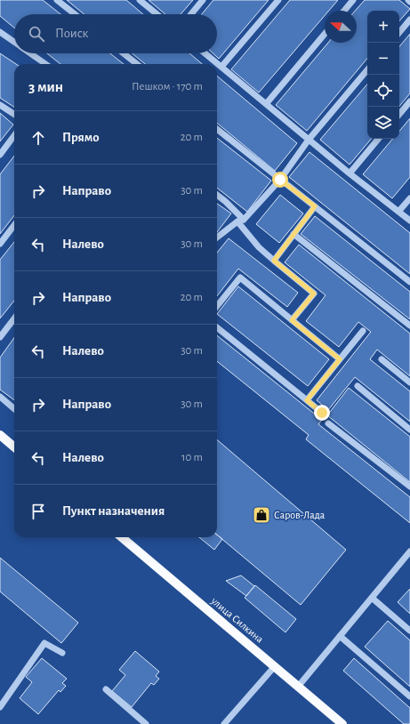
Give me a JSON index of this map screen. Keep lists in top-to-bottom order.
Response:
{
  "streets": {
    "main road": ["улица Силкина"]
  },
  "places": {
    "shop": ["Саров-Лада"]
  },
  "north": "left",
  "page": {
    "map_buttons": ["+", "−"],
    "search": "Поиск",
    "heading": ["3 мин", "Пешком · 170 m"],
    "list": [
      ["Прямо", "20 m"],
      ["Направо", "30 m"],
      ["Налево", "30 m"],
      ["Направо", "20 m"],
      ["Налево", "30 m"],
      ["Направо", "30 m"],
      ["Налево", "10 m"],
      "Пункт назначения"
    ]
  }
}
